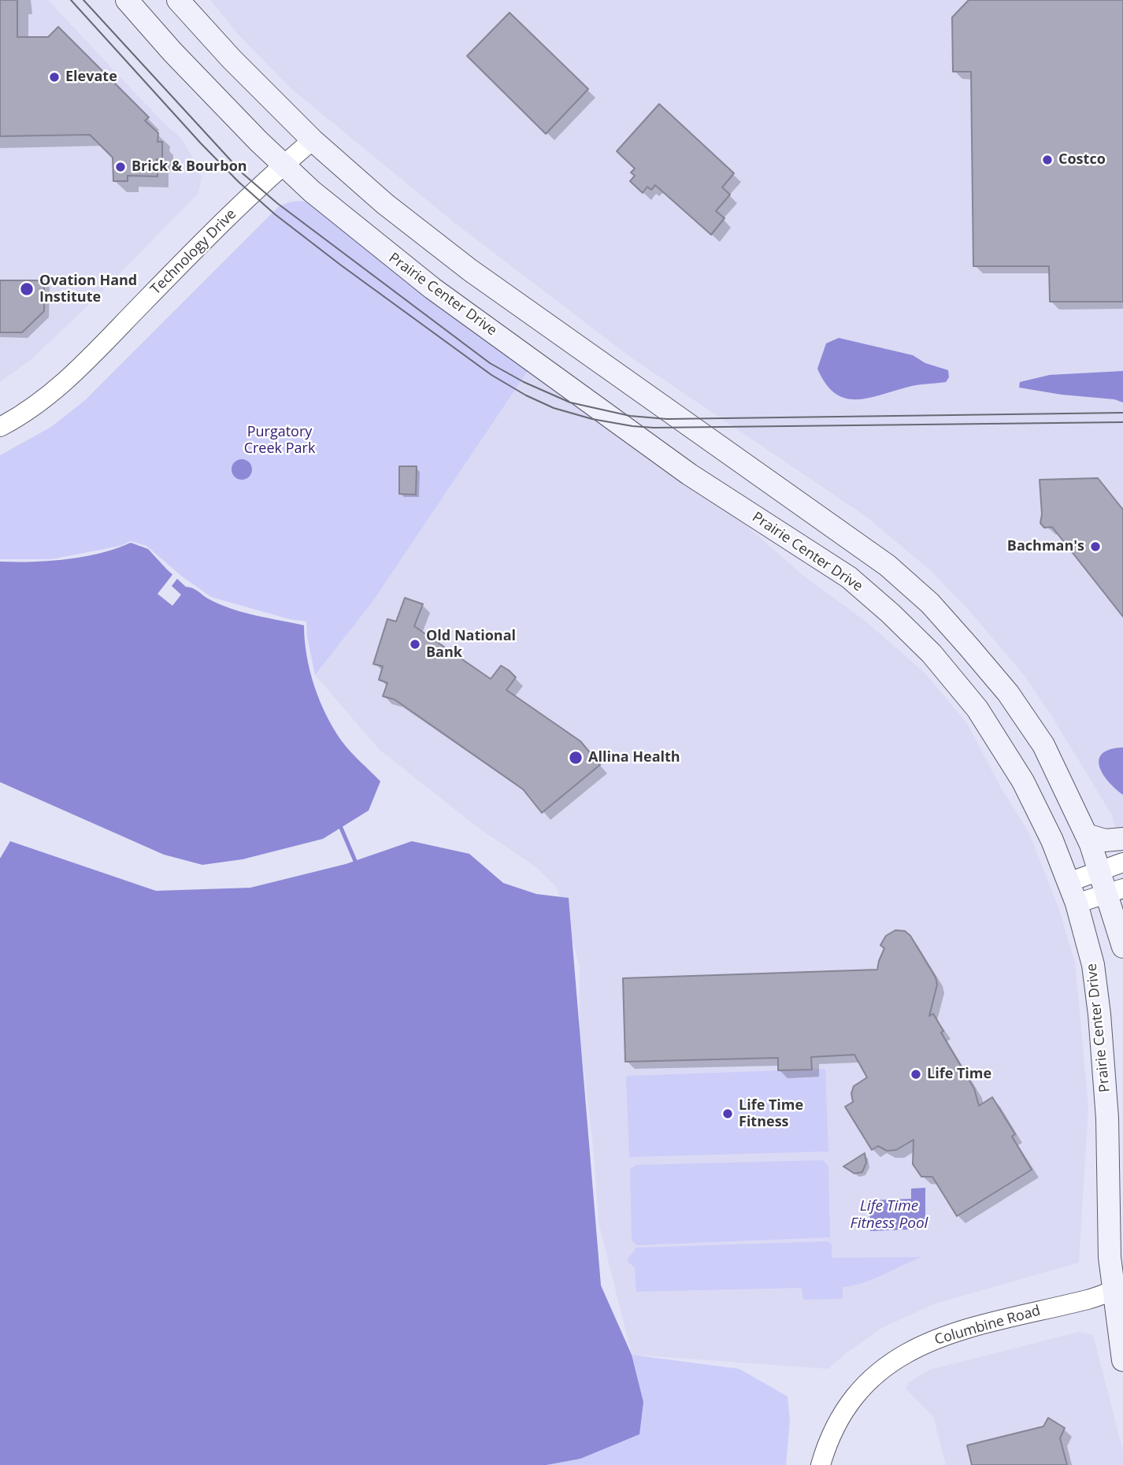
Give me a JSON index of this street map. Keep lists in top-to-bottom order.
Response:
{
  "streets": {
    "main road": ["Prairie Center Drive"],
    "street": ["Technology Drive", "Columbine Road"]
  },
  "crossings": [
    ["Technology Drive", "Prairie Center Drive"],
    ["Prairie Center Drive", "Columbine Road"]
  ],
  "water": ["Life Time Fitness Pool"],
  "parks": ["Purgatory Creek Park"],
  "places": [
    "Elevate",
    "Costco",
    "Brick & Bourbon",
    "Ovation Hand Institute",
    "Bachman's",
    "Old National Bank",
    "Allina Health",
    "Life Time",
    "Life Time Fitness"
  ]
}
